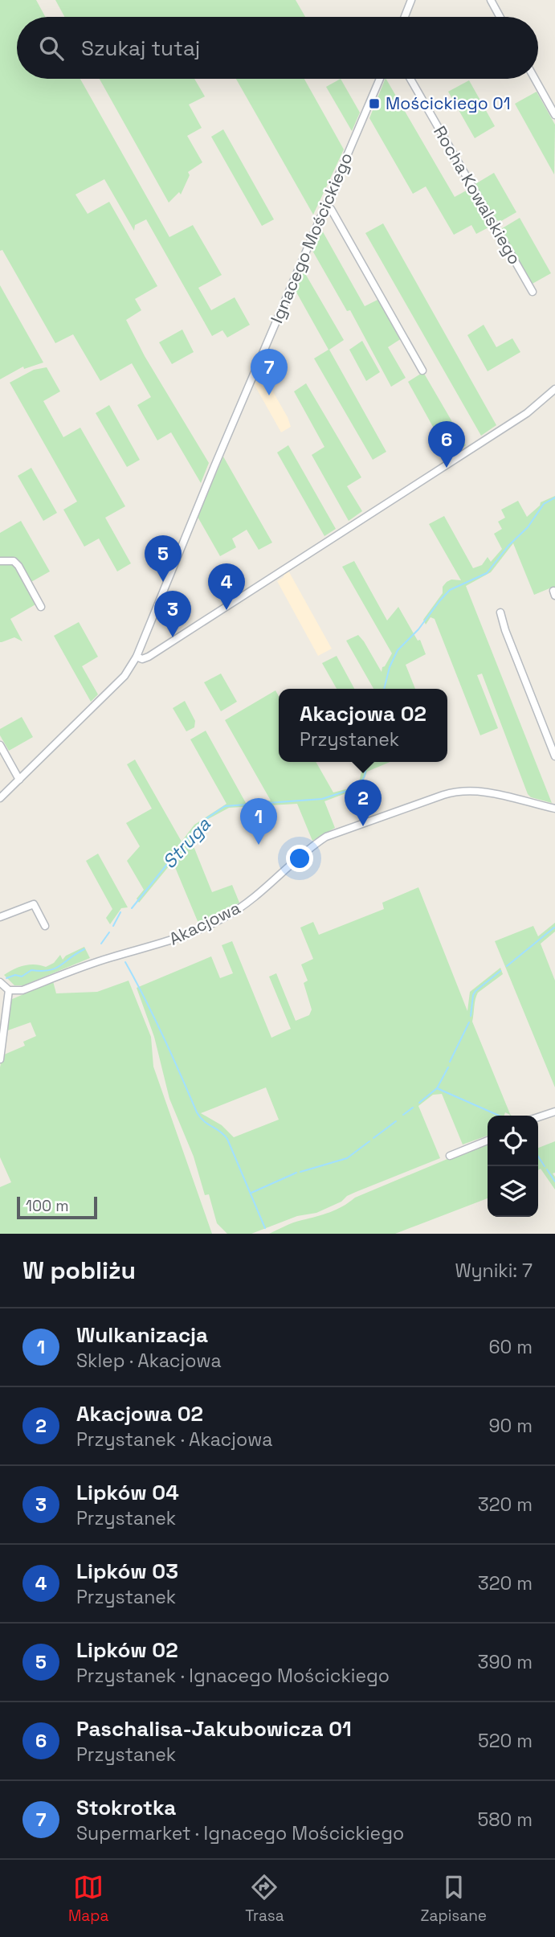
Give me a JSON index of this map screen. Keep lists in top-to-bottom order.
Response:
{
  "streets": {
    "street": ["Rocha Kowalskiego", "Ignacego Mościckiego", "Akacjowa"]
  },
  "water": ["Struga"],
  "places": {
    "transit": ["Mościckiego 01"]
  },
  "scale_bar": "100 m",
  "page": {
    "search": "Szukaj tutaj",
    "pins": [
      "7",
      "6",
      "5",
      "4",
      "3",
      "2",
      "1"
    ],
    "popup": ["Akacjowa 02", "Przystanek"],
    "scale": "100 m",
    "heading": ["W pobliżu", "Wyniki: 7"],
    "list": [
      {
        "mark": "1",
        "name": "Wulkanizacja",
        "note": "Sklep · Akacjowa",
        "value": "60 m"
      },
      {
        "mark": "2",
        "name": "Akacjowa 02",
        "note": "Przystanek · Akacjowa",
        "value": "90 m"
      },
      {
        "mark": "3",
        "name": "Lipków 04",
        "note": "Przystanek",
        "value": "320 m"
      },
      {
        "mark": "4",
        "name": "Lipków 03",
        "note": "Przystanek",
        "value": "320 m"
      },
      {
        "mark": "5",
        "name": "Lipków 02",
        "note": "Przystanek · Ignacego Mościckiego",
        "value": "390 m"
      },
      {
        "mark": "6",
        "name": "Paschalisa-Jakubowicza 01",
        "note": "Przystanek",
        "value": "520 m"
      },
      {
        "mark": "7",
        "name": "Stokrotka",
        "note": "Supermarket · Ignacego Mościckiego",
        "value": "580 m"
      }
    ],
    "nav": ["Mapa", "Trasa", "Zapisane"]
  }
}
